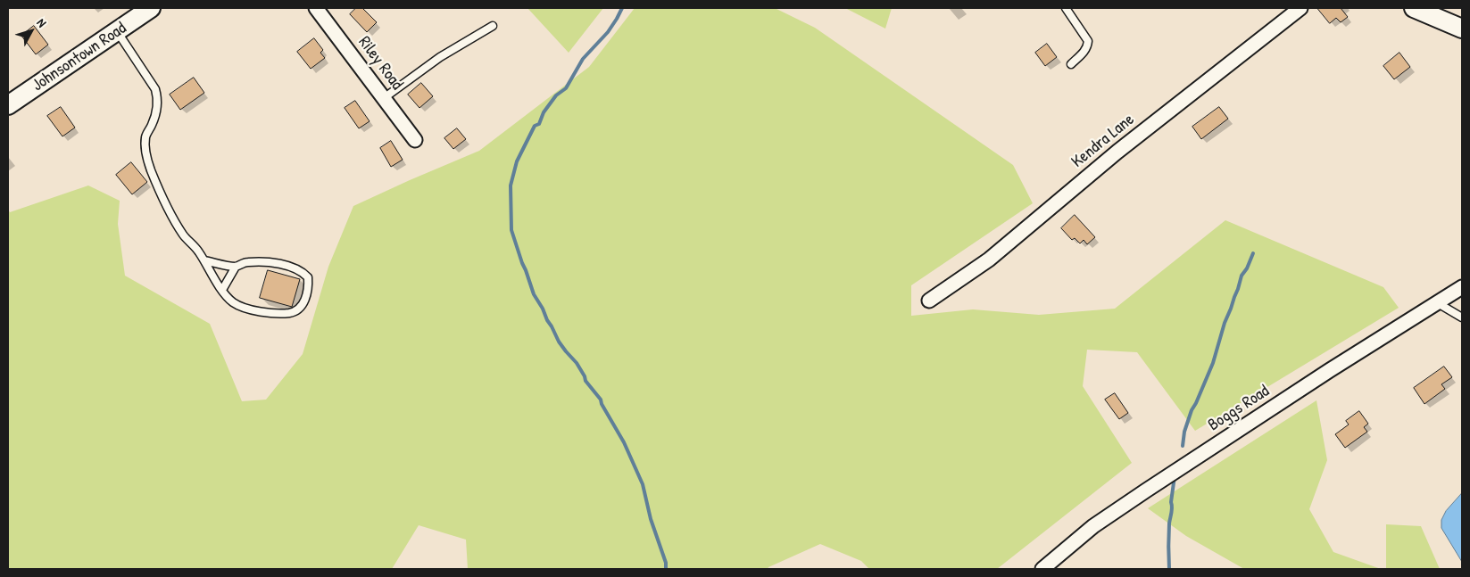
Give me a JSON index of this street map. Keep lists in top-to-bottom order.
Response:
{
  "streets": {
    "street": [
      "Johnsontown Road",
      "Riley Road",
      "Kendra Lane",
      "Boggs Road"
    ]
  },
  "north": "top right"
}
